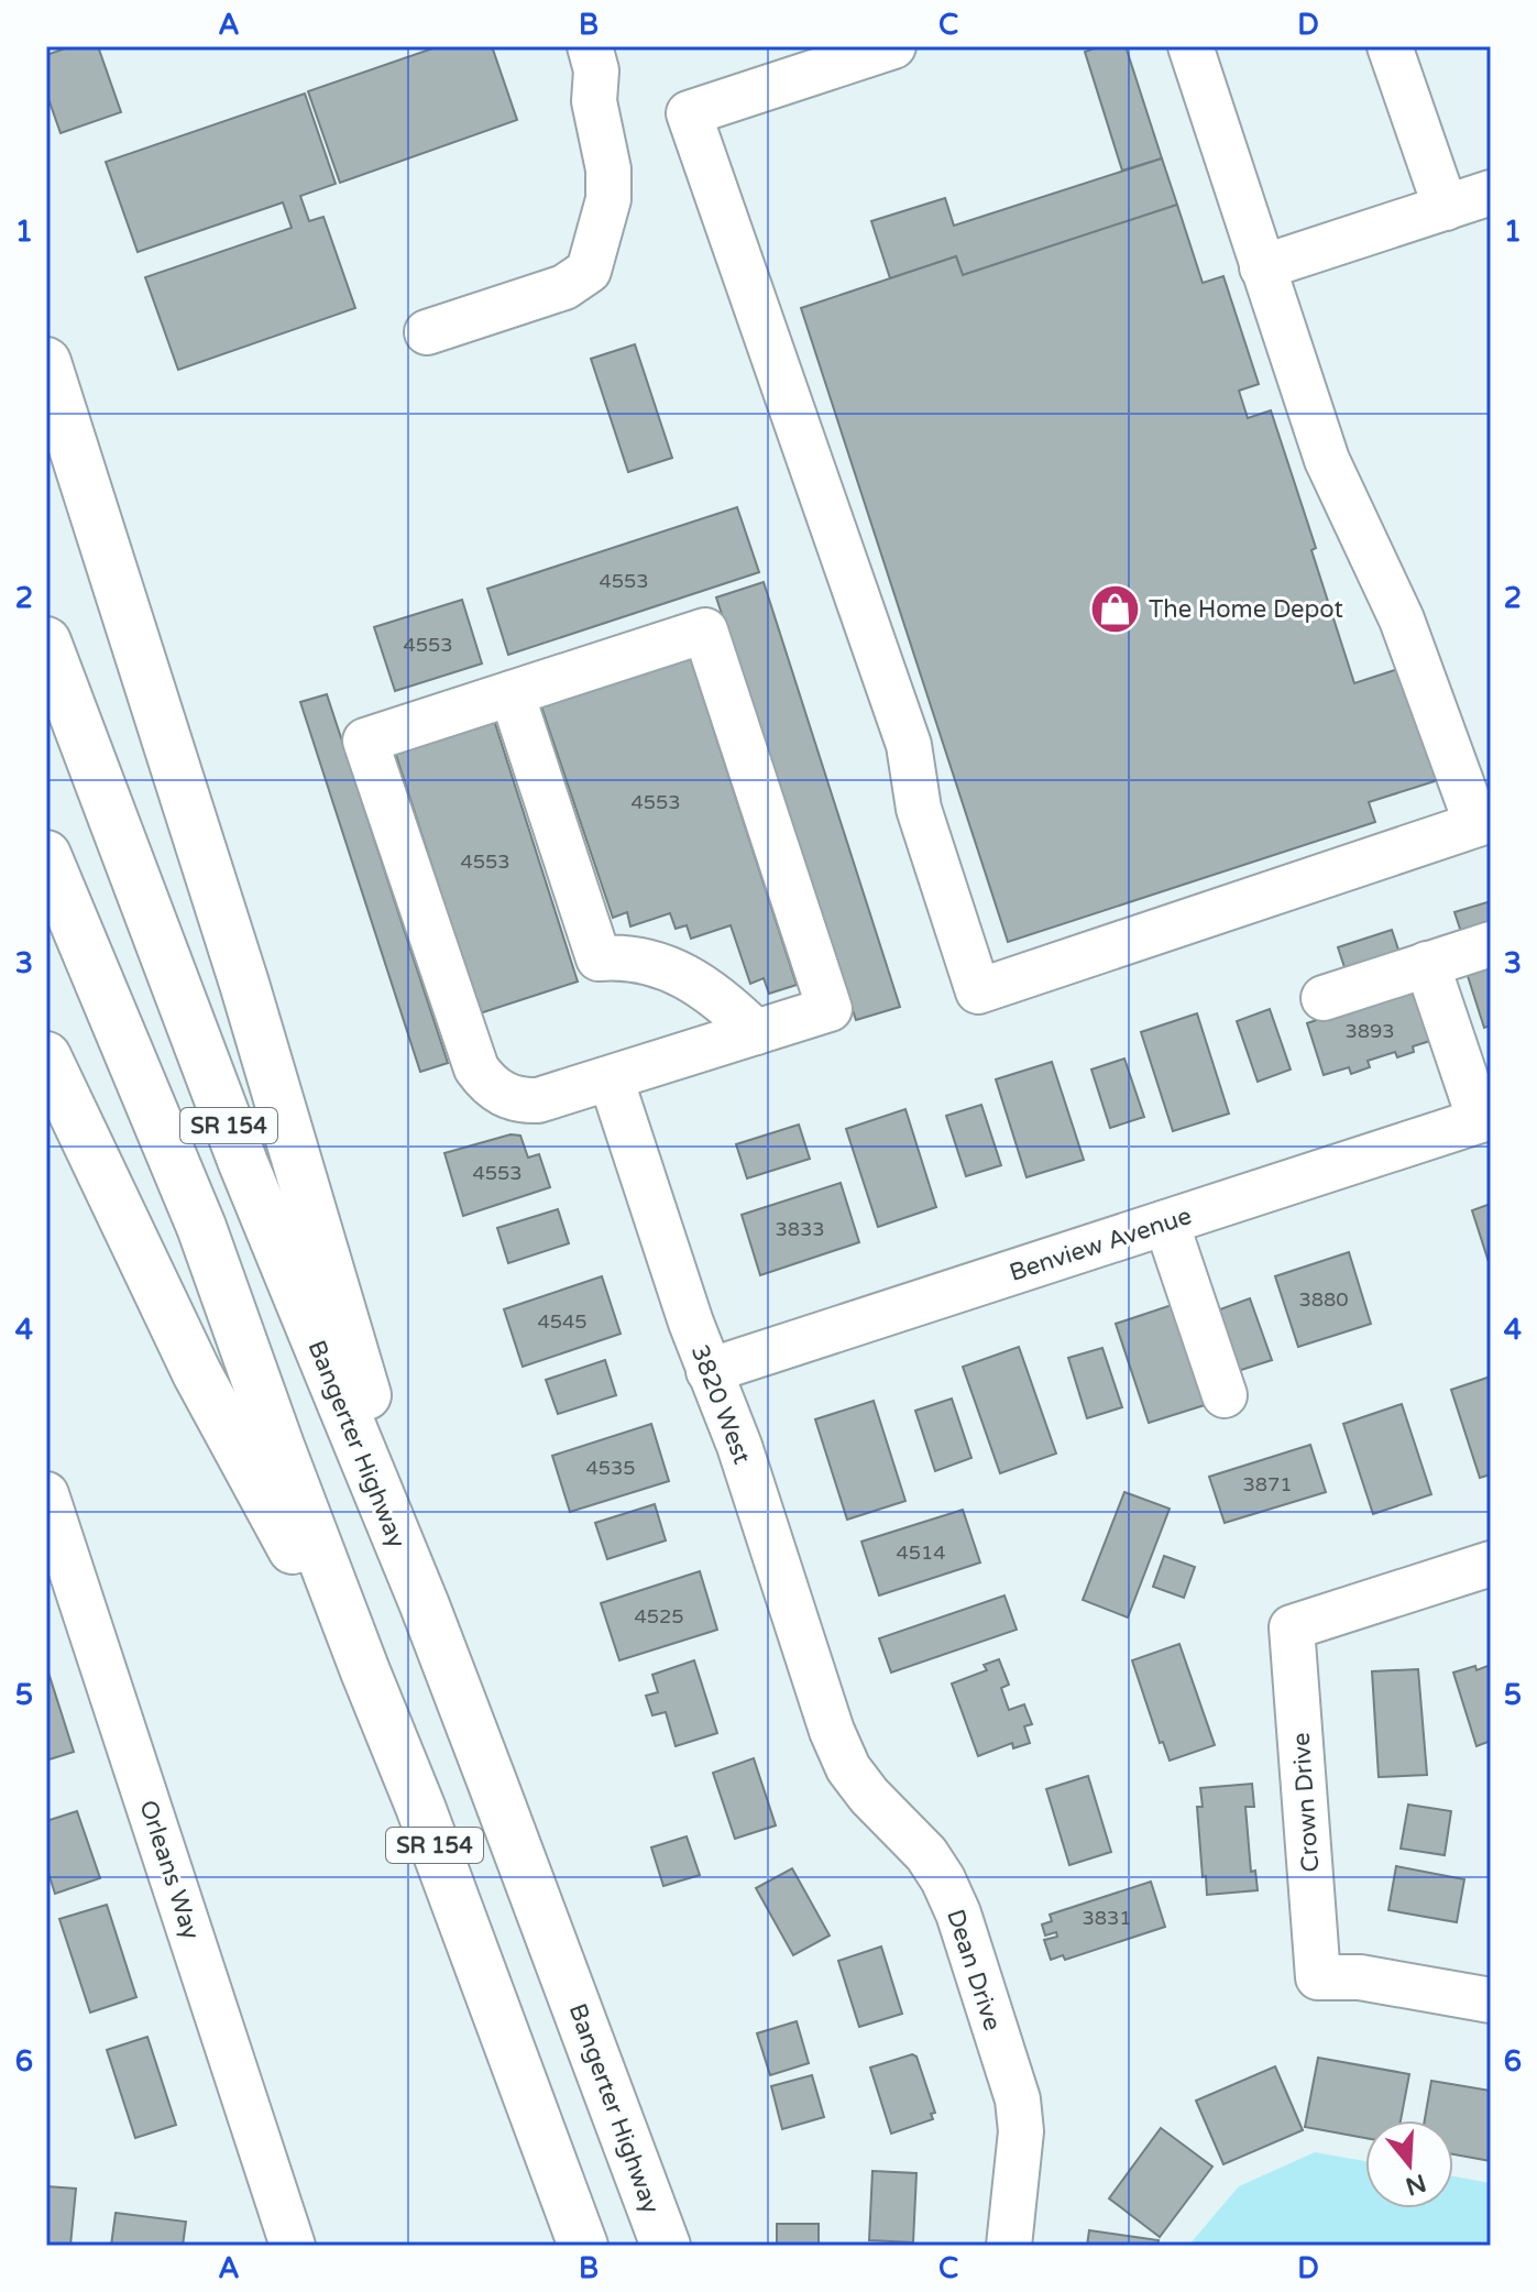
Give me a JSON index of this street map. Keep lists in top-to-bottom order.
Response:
{
  "streets": {
    "highway": ["SR 154", "Bangerter Highway"],
    "street": [
      "Benview Avenue",
      "3820 West",
      "Crown Drive",
      "Orleans Way",
      "Dean Drive"
    ]
  },
  "crossings": [
    ["Benview Avenue", "3820 West"],
    ["3820 West", "Dean Drive"]
  ],
  "places": {
    "shop": ["The Home Depot"]
  },
  "house_numbers": [
    "4553",
    "4553",
    "4553",
    "4553",
    "3893",
    "4553",
    "3833",
    "3880",
    "4545",
    "4535",
    "3871",
    "4514",
    "4525",
    "3831"
  ],
  "north": "bottom",
  "grid": {
    "columns": [
      "A",
      "B",
      "C",
      "D"
    ],
    "rows": [
      "1",
      "2",
      "3",
      "4",
      "5",
      "6"
    ]
  }
}
